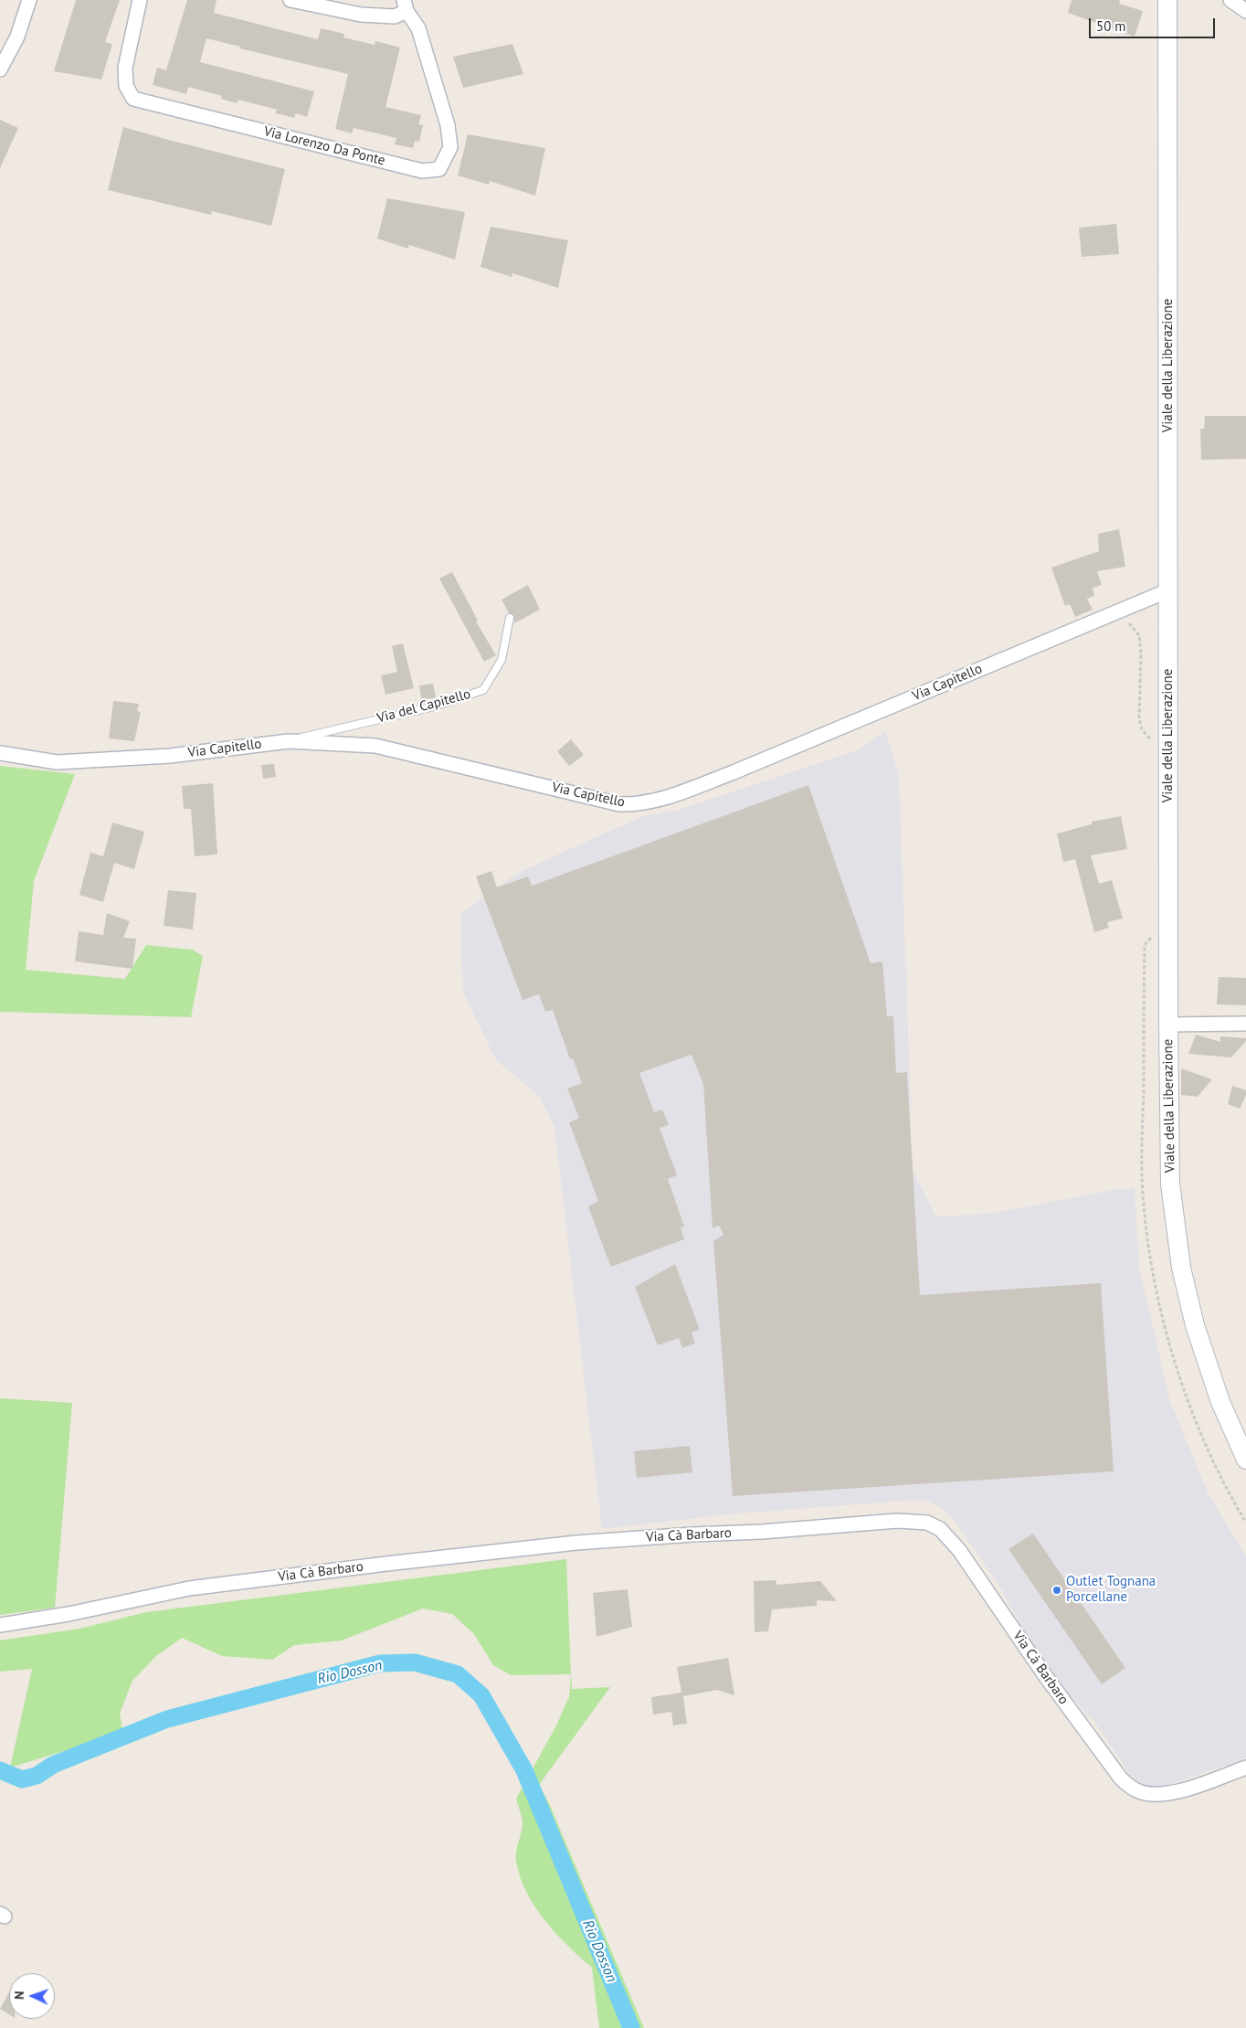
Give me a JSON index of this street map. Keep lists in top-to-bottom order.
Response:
{
  "streets": {
    "street": [
      "Via Lorenzo Da Ponte",
      "Viale della Liberazione",
      "Via Capitello",
      "Via Cà Barbaro"
    ],
    "lane": ["Via del Capitello"]
  },
  "crossings": [
    ["Viale della Liberazione", "Via Capitello"],
    ["Via Capitello", "Via del Capitello"]
  ],
  "water": ["Rio Dosson"],
  "places": ["Outlet Tognana Porcellane"],
  "scale_bar": "50 m",
  "north": "left"
}
